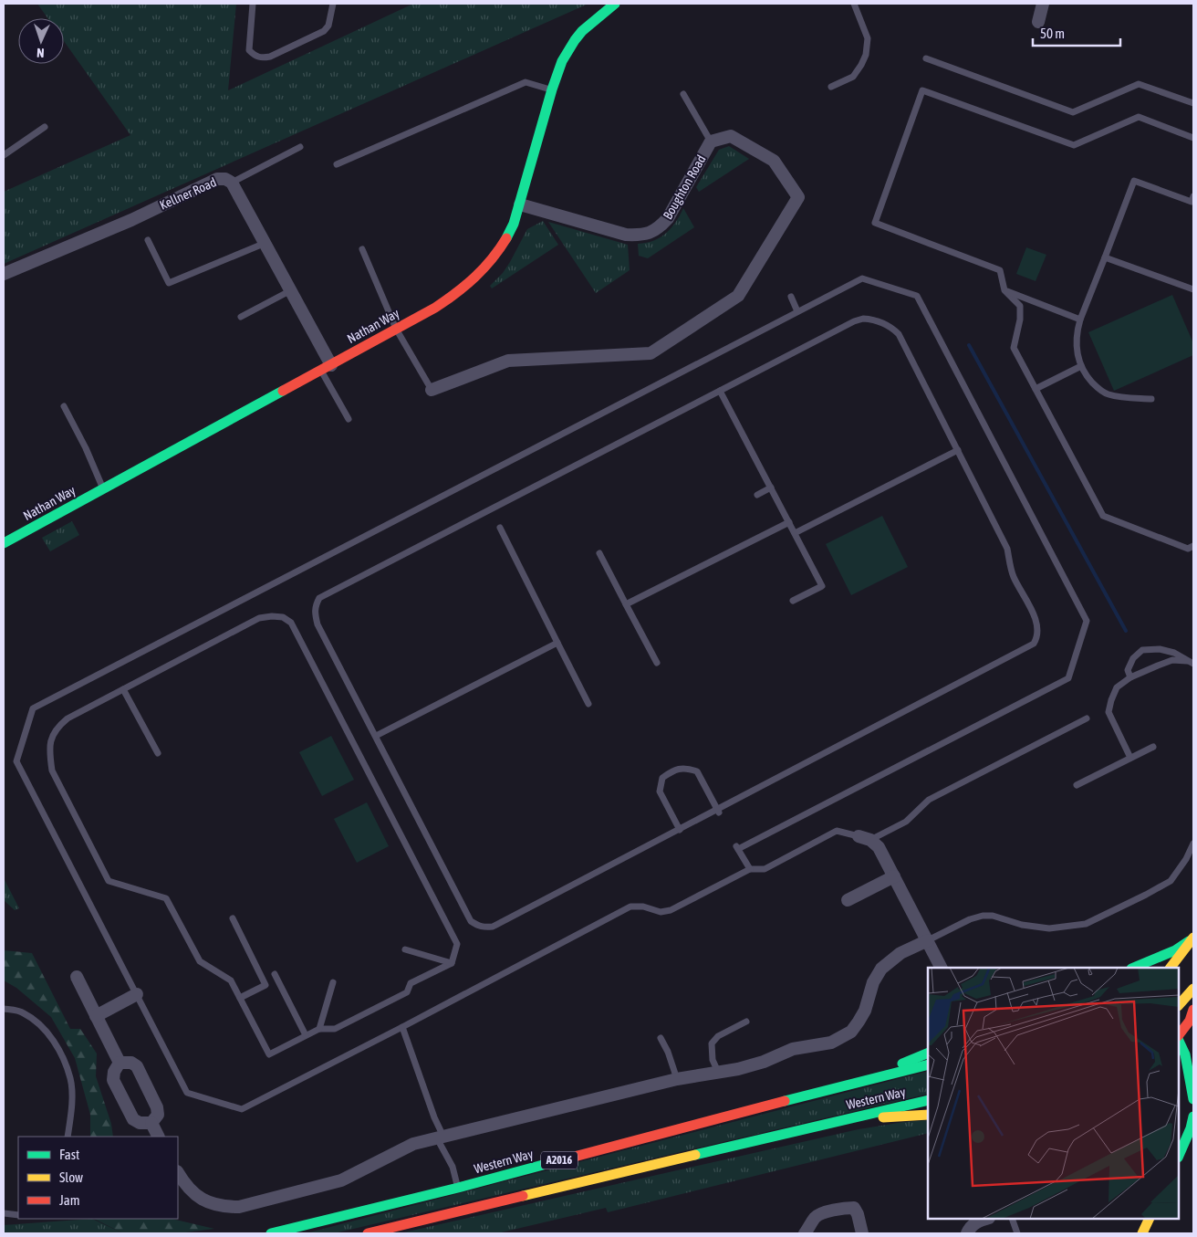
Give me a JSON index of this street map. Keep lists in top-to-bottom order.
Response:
{
  "streets": {
    "main road": ["Nathan Way", "Western Way", "A2016"],
    "street": ["Boughton Road", "Kellner Road"]
  },
  "crossings": [
    ["Boughton Road", "Nathan Way"],
    ["Kellner Road", "Nathan Way"]
  ],
  "legend": ["Fast", "Slow", "Jam"],
  "scale_bar": "50 m",
  "north": "bottom"
}
